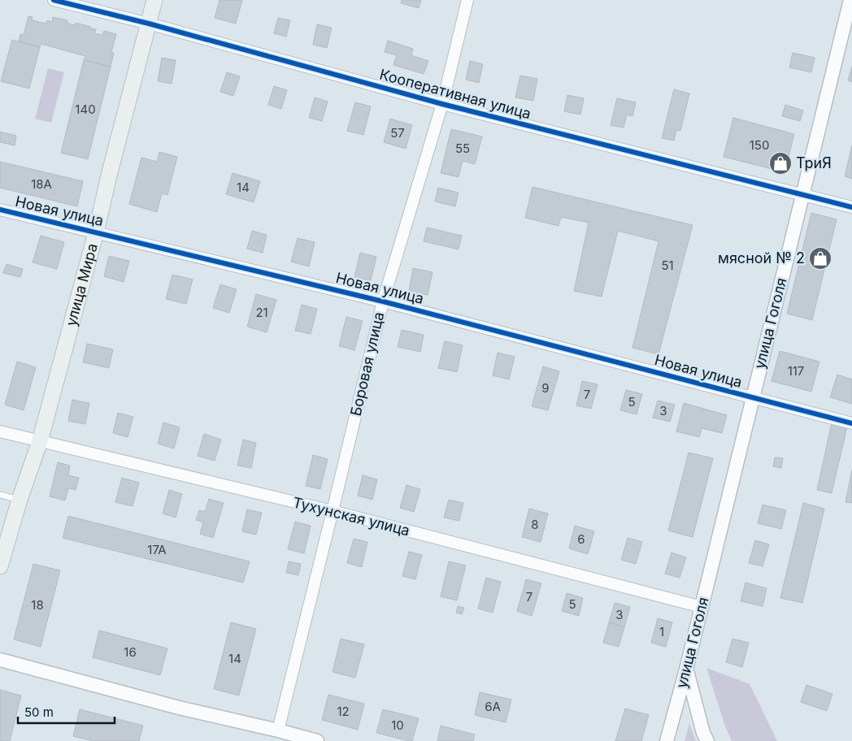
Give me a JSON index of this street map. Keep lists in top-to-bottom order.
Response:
{
  "streets": {
    "main road": ["улица Мира"],
    "street": [
      "Кооперативная улица",
      "Новая улица",
      "улица Гоголя",
      "Боровая улица",
      "Тухунская улица"
    ]
  },
  "crossings": [
    ["Кооперативная улица", "улица Мира"],
    ["Кооперативная улица", "улица Гоголя"],
    ["Кооперативная улица", "Боровая улица"],
    ["Новая улица", "улица Мира"],
    ["Новая улица", "улица Гоголя"],
    ["Новая улица", "Боровая улица"],
    ["улица Мира", "Тухунская улица"],
    ["улица Гоголя", "Тухунская улица"],
    ["Боровая улица", "Тухунская улица"]
  ],
  "places": {
    "shop": ["ТриЯ", "мясной № 2"]
  },
  "house_numbers": [
    "140",
    "57",
    "150",
    "55",
    "18А",
    "14",
    "51",
    "21",
    "117",
    "9",
    "7",
    "5",
    "3",
    "8",
    "6",
    "17А",
    "7",
    "5",
    "18",
    "3",
    "1",
    "16",
    "14",
    "6А",
    "12",
    "10"
  ],
  "scale_bar": "50 m"
}
